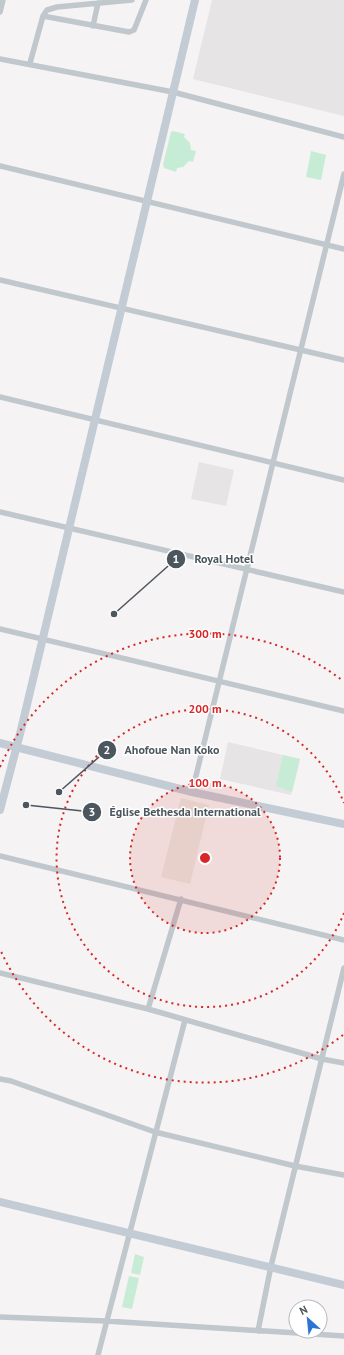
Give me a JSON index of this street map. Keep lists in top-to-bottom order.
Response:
{
  "places": ["Royal Hotel", "Ahofoue Nan Koko", "Église Bethesda International"],
  "north": "top left",
  "rings": ["300 m", "200 m", "100 m"]
}
